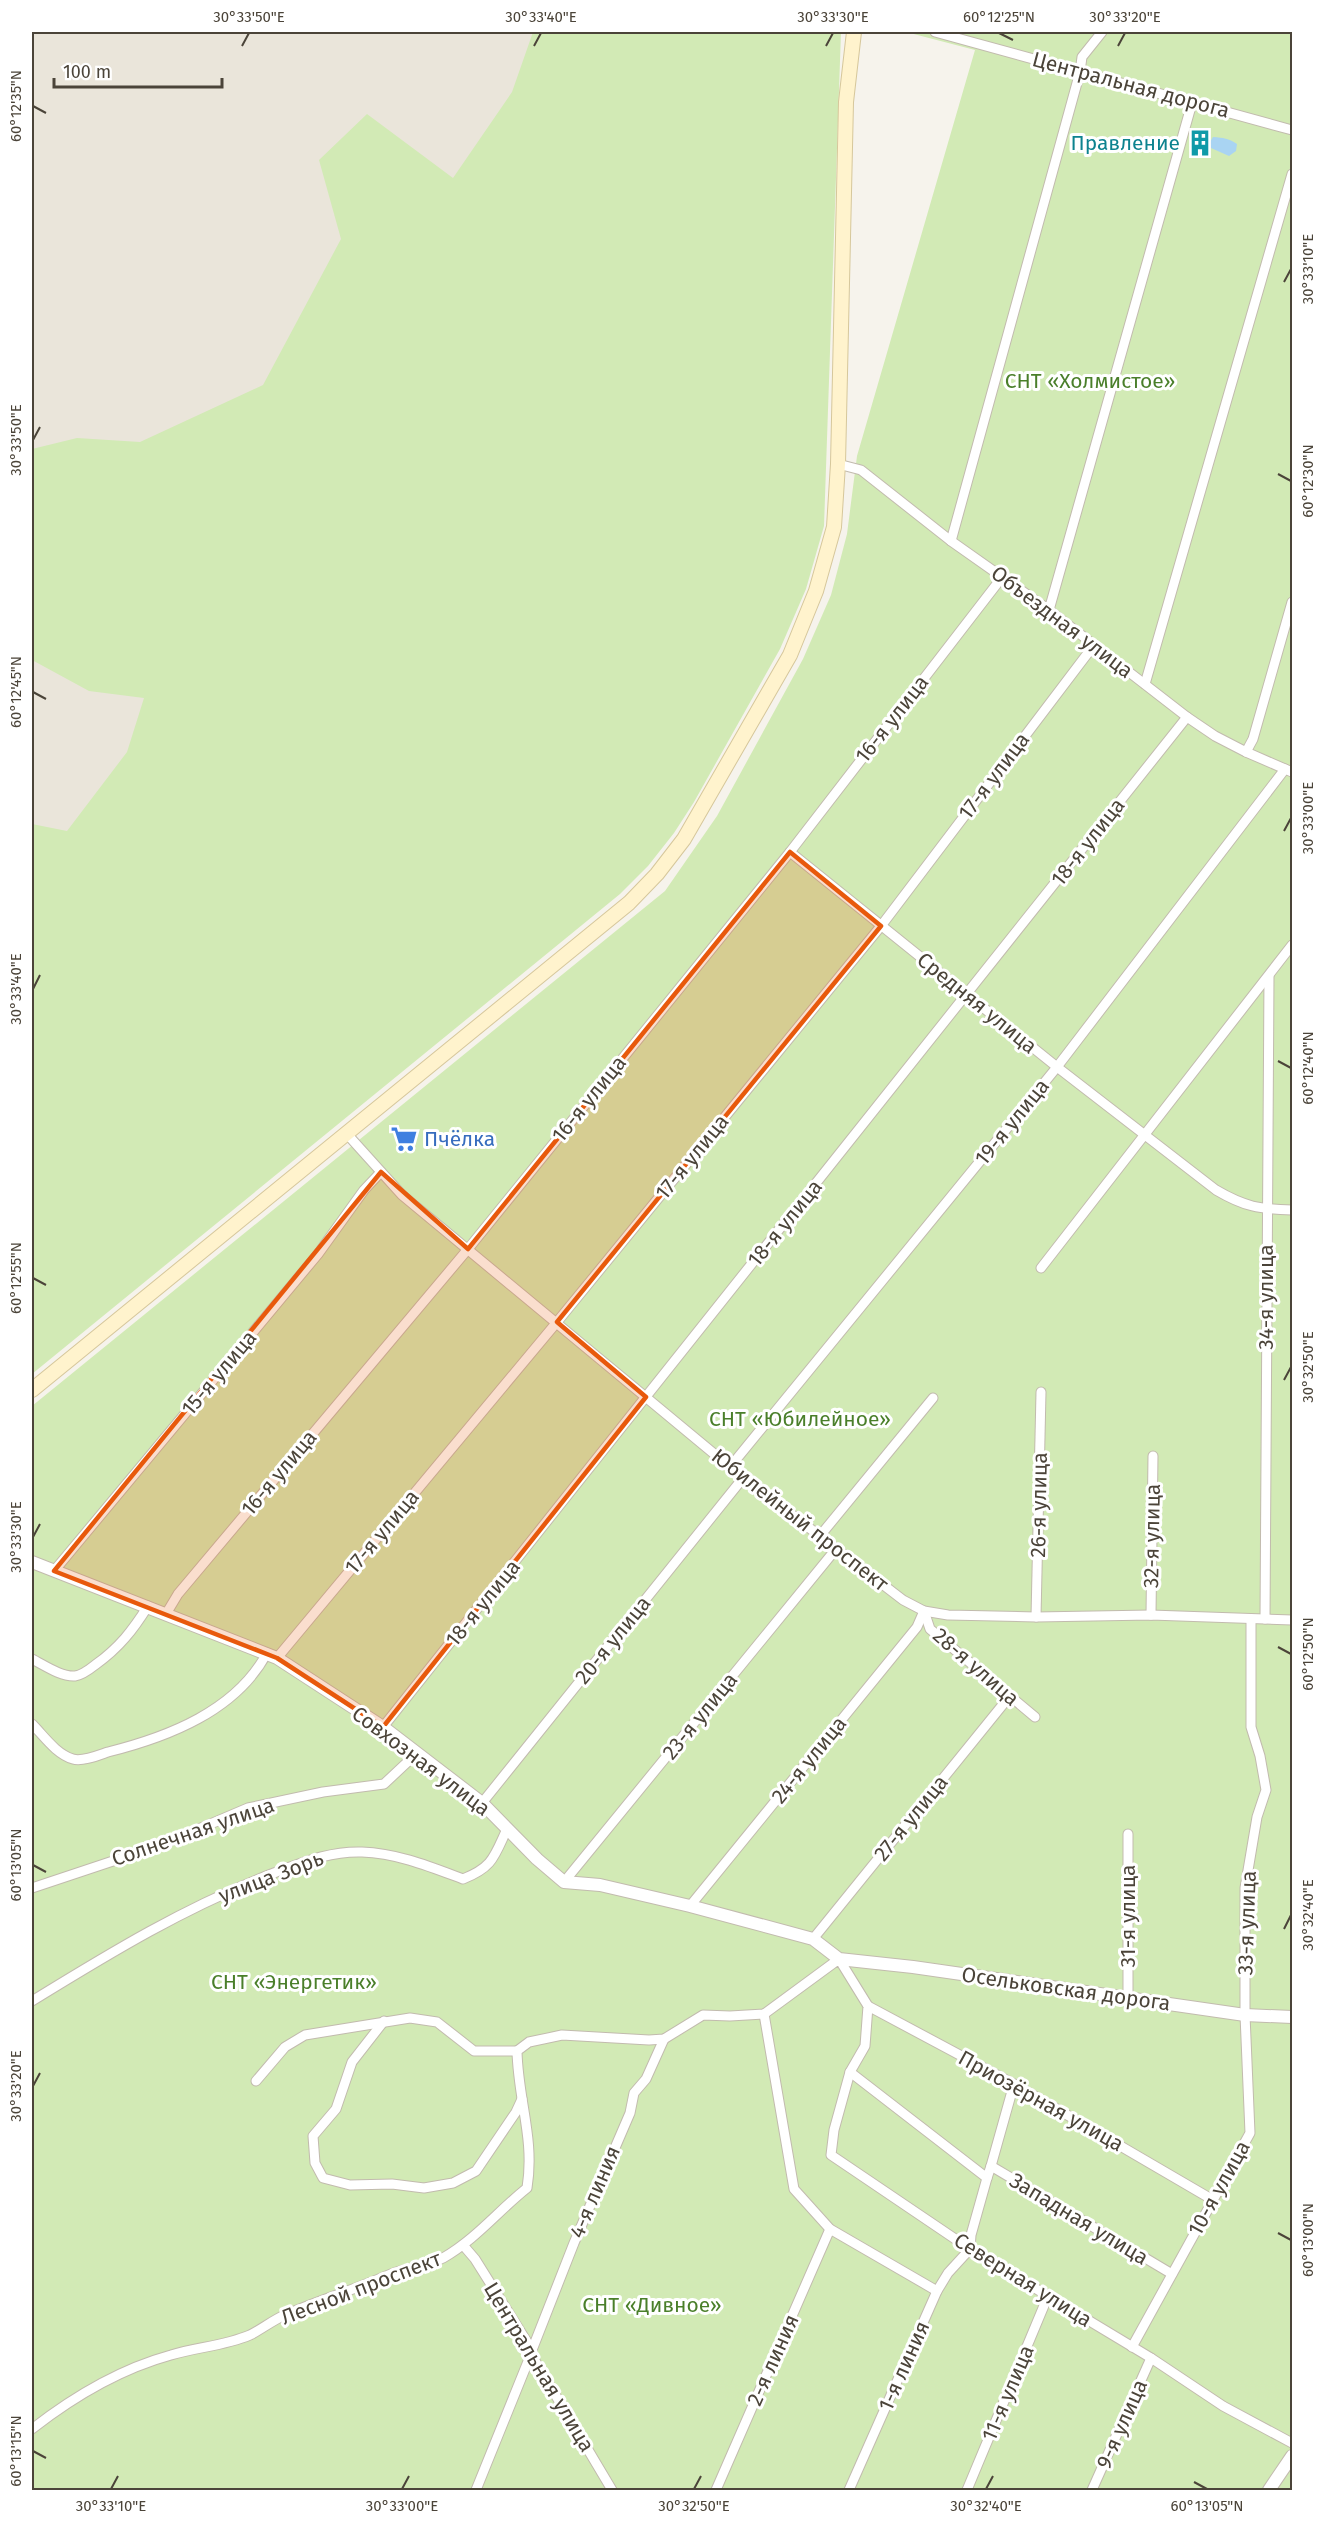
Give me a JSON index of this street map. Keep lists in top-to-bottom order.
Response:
{
  "streets": {
    "street": [
      "Центральная дорога",
      "Объездная улица",
      "16-я улица",
      "17-я улица",
      "18-я улица",
      "Средняя улица",
      "19-я улица",
      "34-я улица",
      "15-я улица",
      "26-я улица",
      "Юбилейный проспект",
      "32-я улица",
      "20-я улица",
      "28-я улица",
      "23-я улица",
      "24-я улица",
      "Совхозная улица",
      "27-я улица",
      "Солнечная улица",
      "улица Зорь",
      "31-я улица",
      "33-я улица",
      "Осельковская дорога",
      "Приозёрная улица",
      "10-я улица",
      "4-я линия",
      "Западная улица",
      "Северная улица",
      "Лесной проспект",
      "2-я линия",
      "1-я линия",
      "Центральная улица",
      "11-я улица",
      "9-я улица"
    ]
  },
  "crossings": [
    ["Объездная улица", "16-я улица"],
    ["Объездная улица", "17-я улица"],
    ["Объездная улица", "18-я улица"],
    ["Объездная улица", "19-я улица"],
    ["16-я улица", "Средняя улица"],
    ["16-я улица", "Юбилейный проспект"],
    ["16-я улица", "Совхозная улица"],
    ["17-я улица", "Средняя улица"],
    ["17-я улица", "Юбилейный проспект"],
    ["17-я улица", "Совхозная улица"],
    ["18-я улица", "Средняя улица"],
    ["18-я улица", "Юбилейный проспект"],
    ["18-я улица", "Совхозная улица"],
    ["Средняя улица", "19-я улица"],
    ["Средняя улица", "34-я улица"],
    ["19-я улица", "Юбилейный проспект"],
    ["34-я улица", "Юбилейный проспект"],
    ["15-я улица", "Юбилейный проспект"],
    ["15-я улица", "Совхозная улица"],
    ["26-я улица", "Юбилейный проспект"],
    ["Юбилейный проспект", "32-я улица"],
    ["Юбилейный проспект", "20-я улица"],
    ["Юбилейный проспект", "28-я улица"],
    ["Юбилейный проспект", "23-я улица"],
    ["Юбилейный проспект", "24-я улица"],
    ["Юбилейный проспект", "33-я улица"],
    ["20-я улица", "Совхозная улица"],
    ["28-я улица", "24-я улица"],
    ["28-я улица", "27-я улица"],
    ["23-я улица", "Совхозная улица"],
    ["Совхозная улица", "Солнечная улица"],
    ["Совхозная улица", "улица Зорь"],
    ["31-я улица", "Осельковская дорога"],
    ["33-я улица", "Осельковская дорога"],
    ["33-я улица", "10-я улица"],
    ["Осельковская дорога", "10-я улица"],
    ["Приозёрная улица", "10-я улица"],
    ["10-я улица", "Западная улица"],
    ["10-я улица", "Северная улица"],
    ["4-я линия", "Центральная улица"],
    ["Западная улица", "Северная улица"],
    ["Северная улица", "1-я линия"],
    ["Северная улица", "11-я улица"],
    ["Северная улица", "9-я улица"],
    ["Лесной проспект", "Центральная улица"]
  ],
  "parks": [
    "СНТ «Холмистое»",
    "СНТ «Юбилейное»",
    "СНТ «Энергетик»",
    "СНТ «Дивное»"
  ],
  "places": {
    "building": ["Правление"],
    "supermarket": ["Пчёлка"]
  },
  "scale_bar": "100 m",
  "coordinates": [
    "30°33'50\"E",
    "30°33'40\"E",
    "30°33'30\"E",
    "60°12'25\"N",
    "30°33'20\"E",
    "60°12'35\"N",
    "30°33'10\"E",
    "60°12'30\"N",
    "60°12'45\"N",
    "30°33'00\"E",
    "60°12'40\"N",
    "60°12'55\"N",
    "30°32'50\"E",
    "60°12'50\"N",
    "60°13'05\"N",
    "30°32'40\"E",
    "60°13'00\"N",
    "60°13'15\"N"
  ]
}
